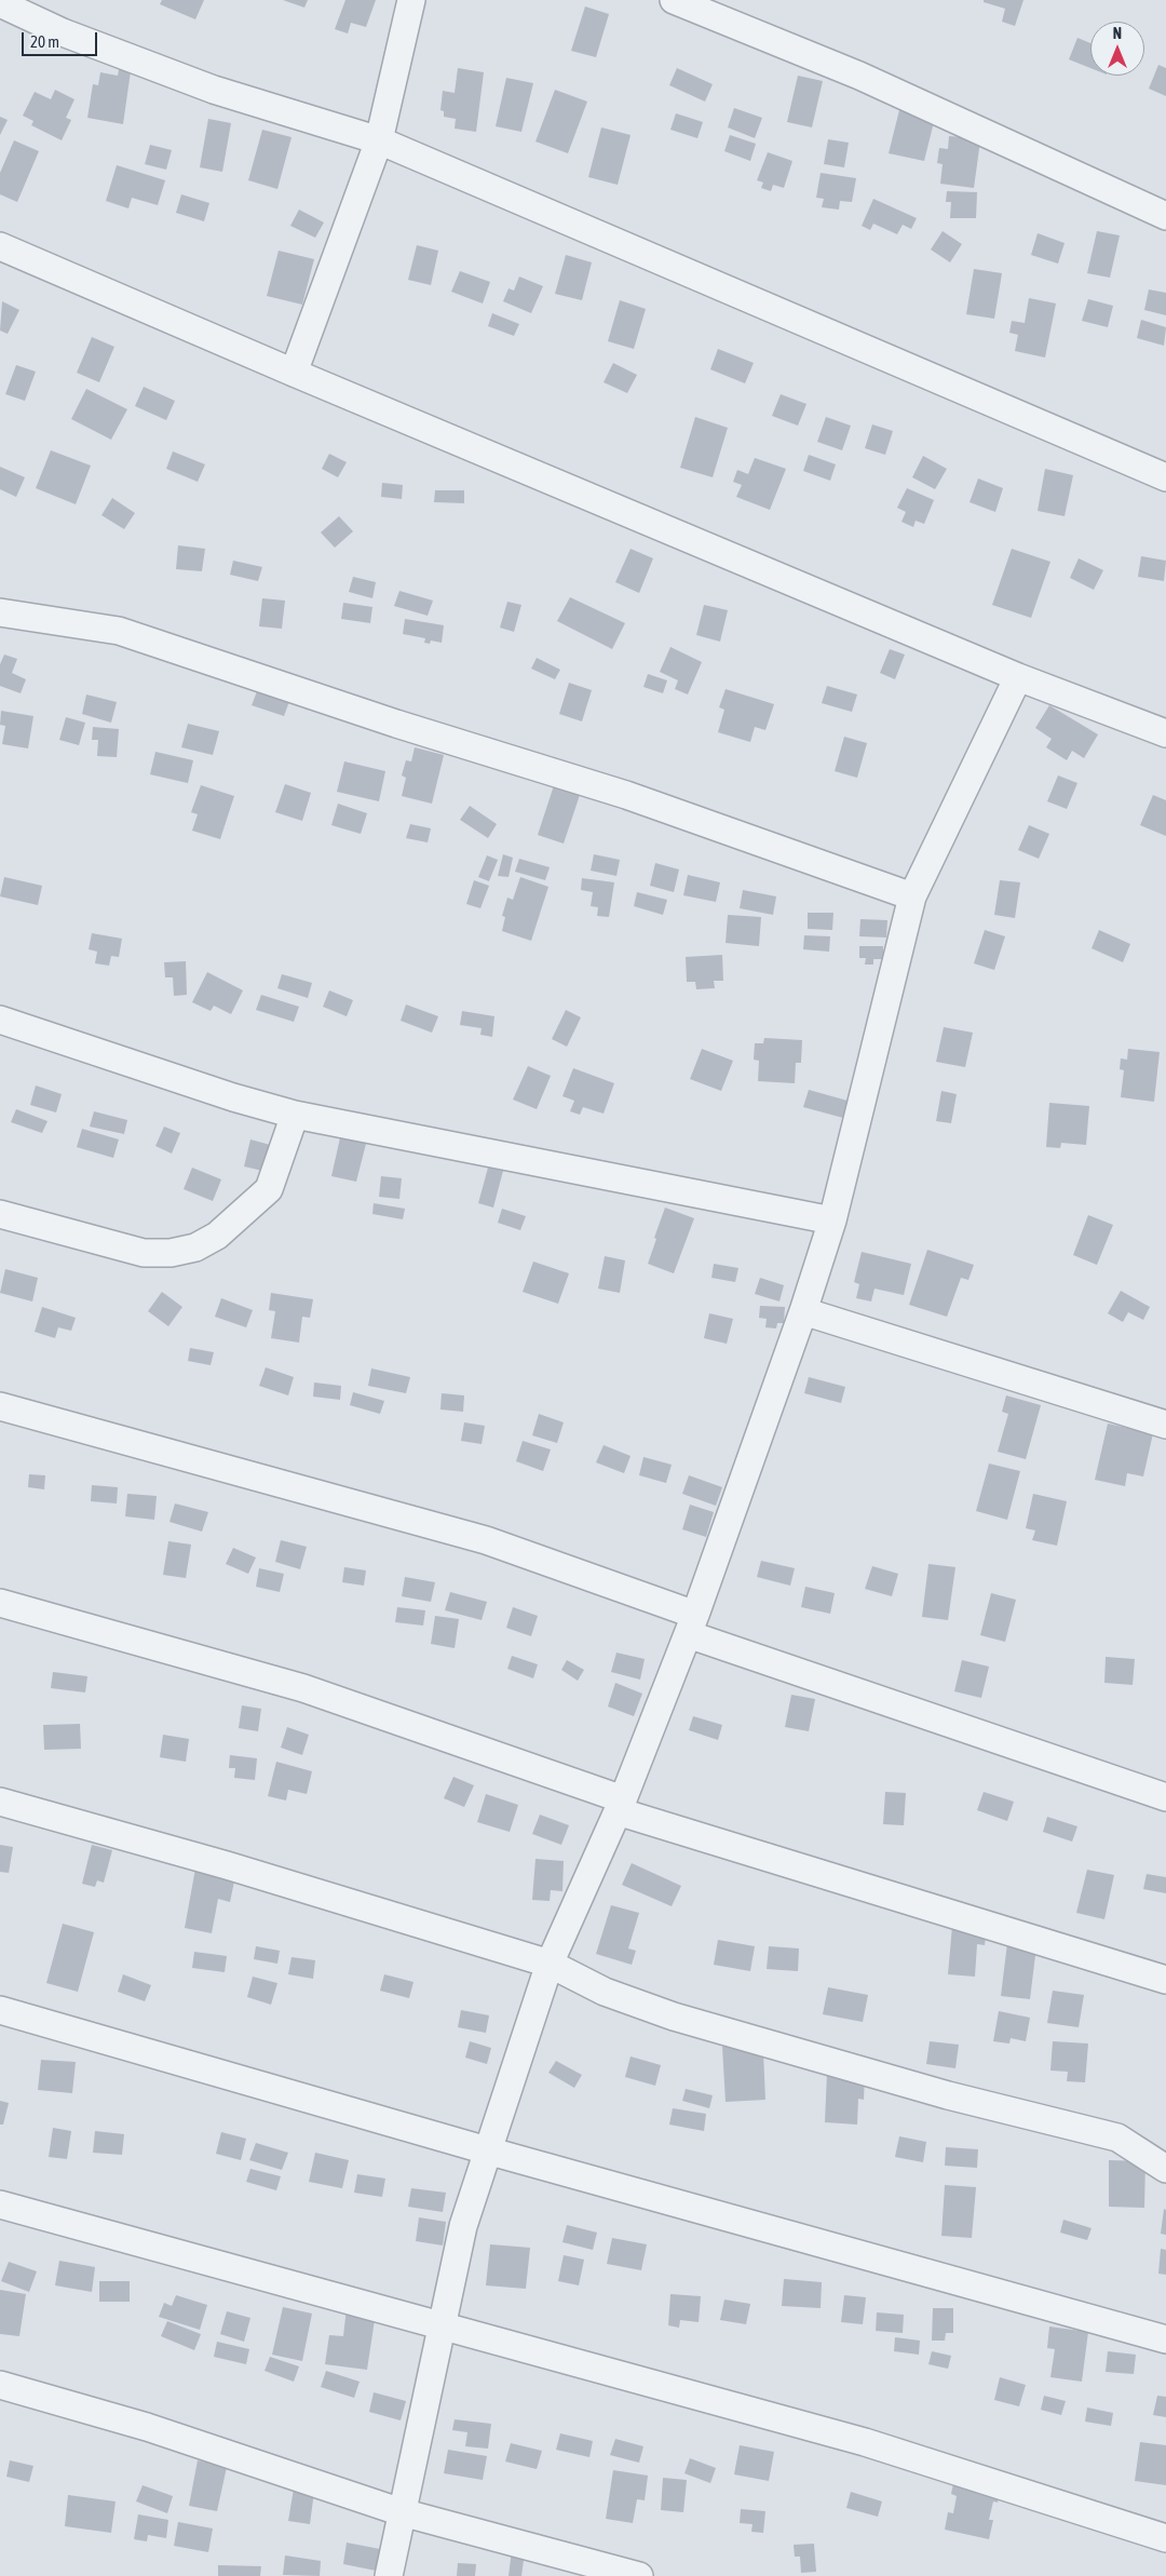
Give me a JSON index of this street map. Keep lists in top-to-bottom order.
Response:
{
  "scale_bar": "20 m",
  "north": "top"
}
